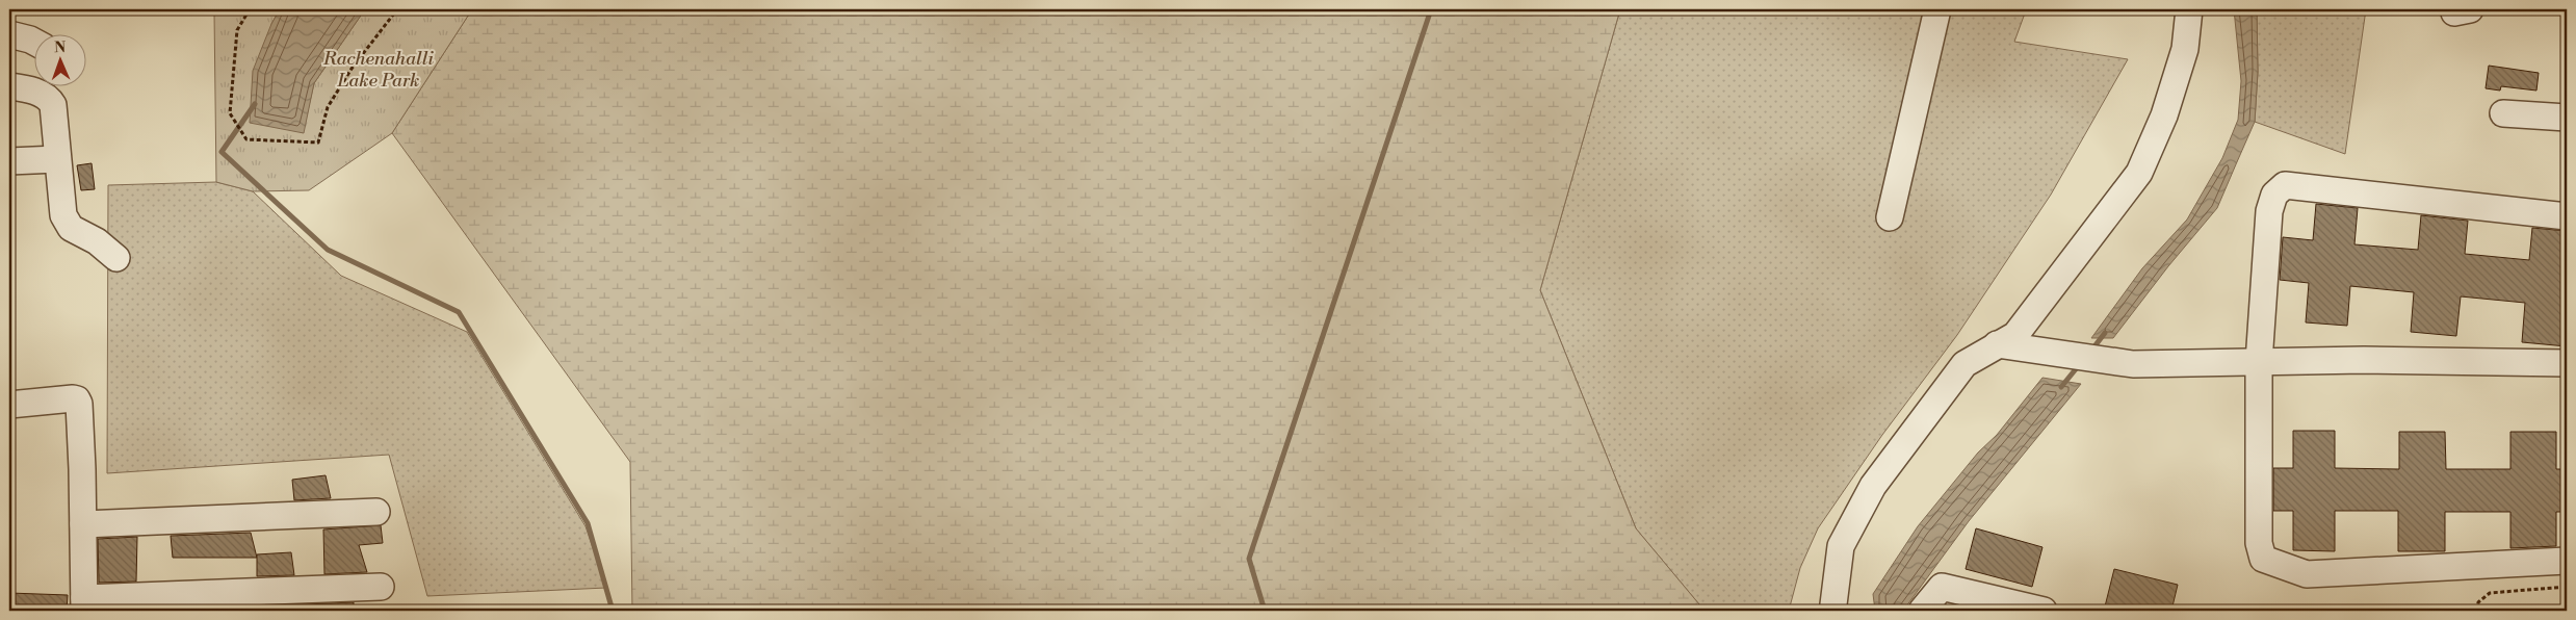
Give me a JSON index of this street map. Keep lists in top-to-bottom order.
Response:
{
  "parks": ["Rachenahalli Lake Park"],
  "north": "top"
}
